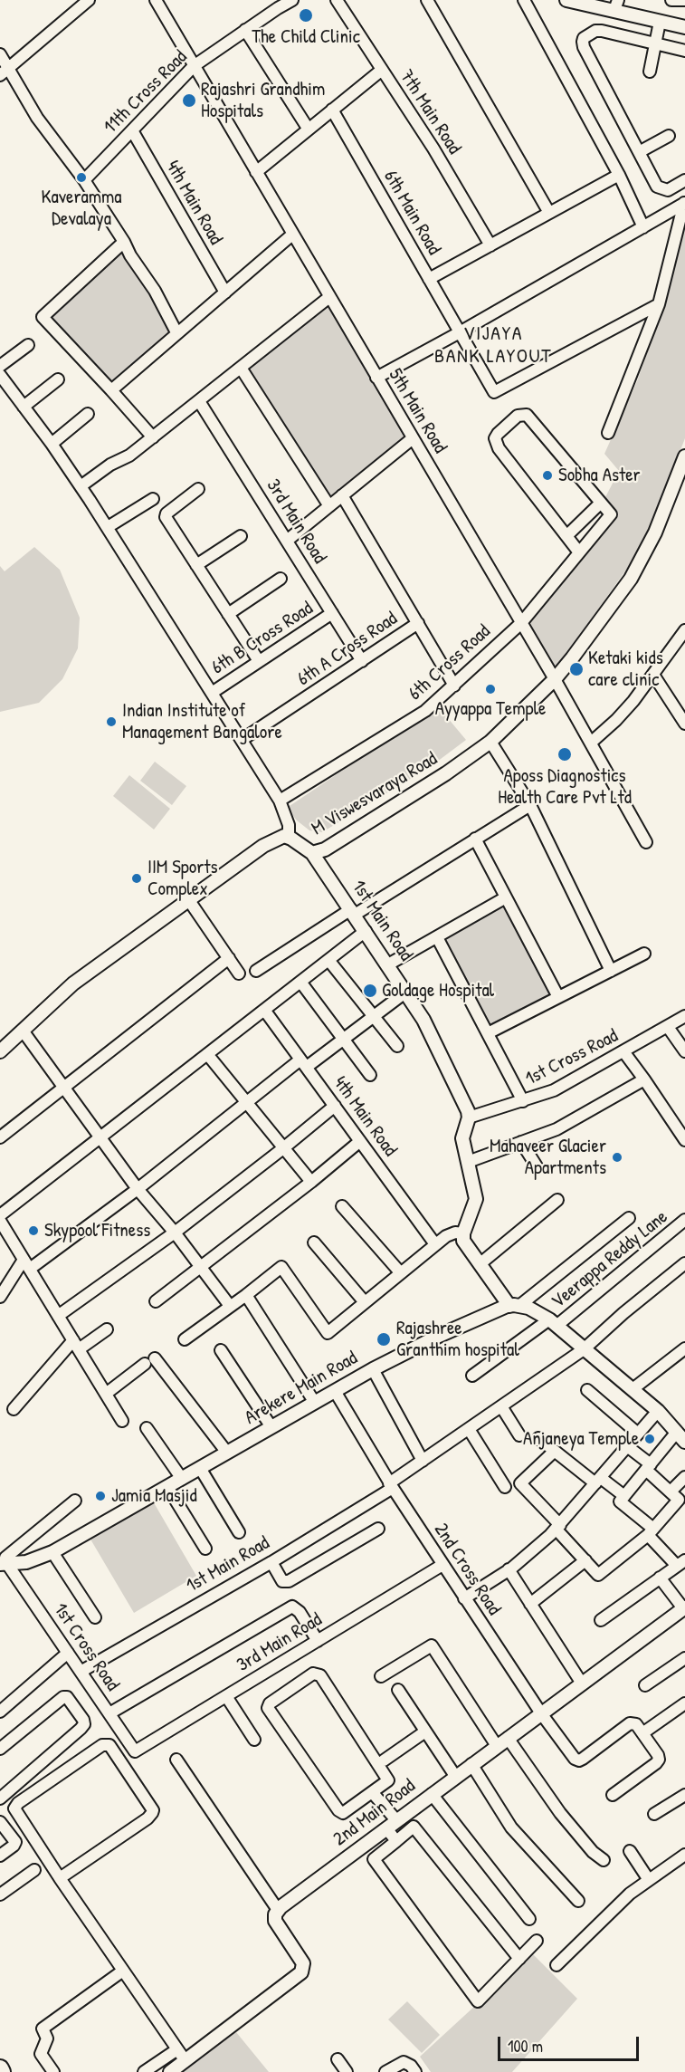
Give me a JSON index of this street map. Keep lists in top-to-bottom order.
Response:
{
  "streets": {
    "street": [
      "11th Cross Road",
      "7th Main Road",
      "4th Main Road",
      "6th Main Road",
      "5th Main Road",
      "3rd Main Road",
      "6th B Cross Road",
      "6th A Cross Road",
      "6th Cross Road",
      "M Viswesvaraya Road",
      "1st Main Road",
      "1st Cross Road",
      "Veerappa Reddy Lane",
      "Arekere Main Road",
      "2nd Cross Road",
      "2nd Main Road"
    ]
  },
  "crossings": [
    ["11th Cross Road", "4th Main Road"],
    ["11th Cross Road", "5th Main Road"],
    ["5th Main Road", "6th Cross Road"],
    ["5th Main Road", "M Viswesvaraya Road"],
    ["3rd Main Road", "6th B Cross Road"],
    ["3rd Main Road", "6th A Cross Road"],
    ["3rd Main Road", "1st Cross Road"],
    ["3rd Main Road", "2nd Cross Road"],
    ["M Viswesvaraya Road", "1st Main Road"],
    ["1st Main Road", "1st Cross Road"],
    ["1st Main Road", "2nd Cross Road"],
    ["1st Cross Road", "Arekere Main Road"],
    ["Arekere Main Road", "2nd Cross Road"],
    ["2nd Cross Road", "2nd Main Road"]
  ],
  "districts": ["VIJAYA BANK LAYOUT"],
  "places": [
    "The Child Clinic",
    "Rajashri Grandhim Hospitals",
    "Kaveramma Devalaya",
    "Sobha Aster",
    "Ketaki kids care clinic",
    "Ayyappa Temple",
    "Indian Institute of Management Bangalore",
    "Aposs Diagnostics Health Care Pvt Ltd",
    "IIM Sports Complex",
    "Goldage Hospital",
    "Mahaveer Glacier Apartments",
    "Skypool Fitness",
    "Rajashree Granthim hospital",
    "Anjaneya Temple",
    "Jamia Masjid"
  ],
  "scale_bar": "100 m"
}
